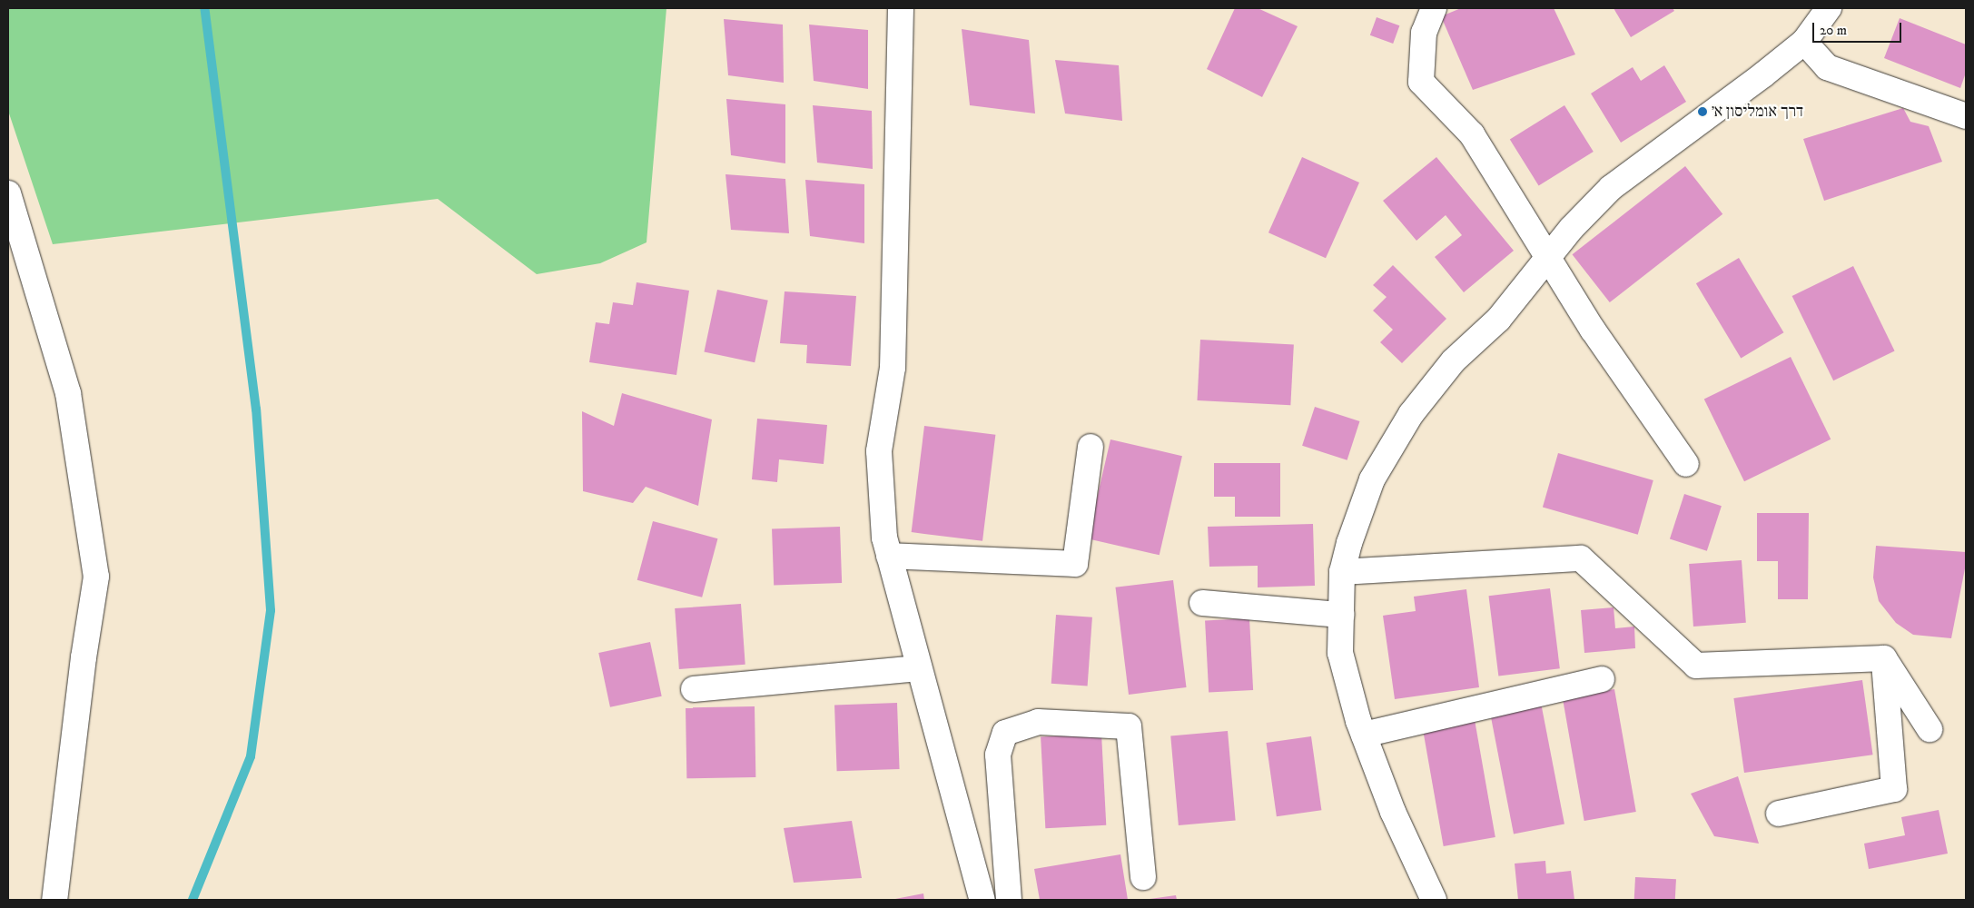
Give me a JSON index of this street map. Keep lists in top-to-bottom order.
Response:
{
  "places": ["דרך אומליסון א׳"],
  "scale_bar": "20 m"
}
